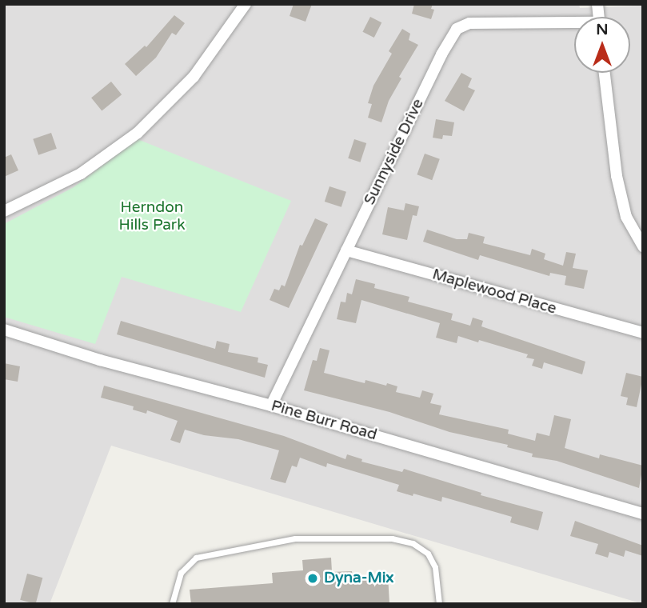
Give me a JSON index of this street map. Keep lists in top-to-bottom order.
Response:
{
  "streets": {
    "street": ["Sunnyside Drive", "Maplewood Place", "Pine Burr Road"]
  },
  "crossings": [
    ["Sunnyside Drive", "Maplewood Place"],
    ["Sunnyside Drive", "Pine Burr Road"]
  ],
  "parks": ["Herndon Hills Park"],
  "places": ["Dyna-Mix"],
  "north": "top"
}
